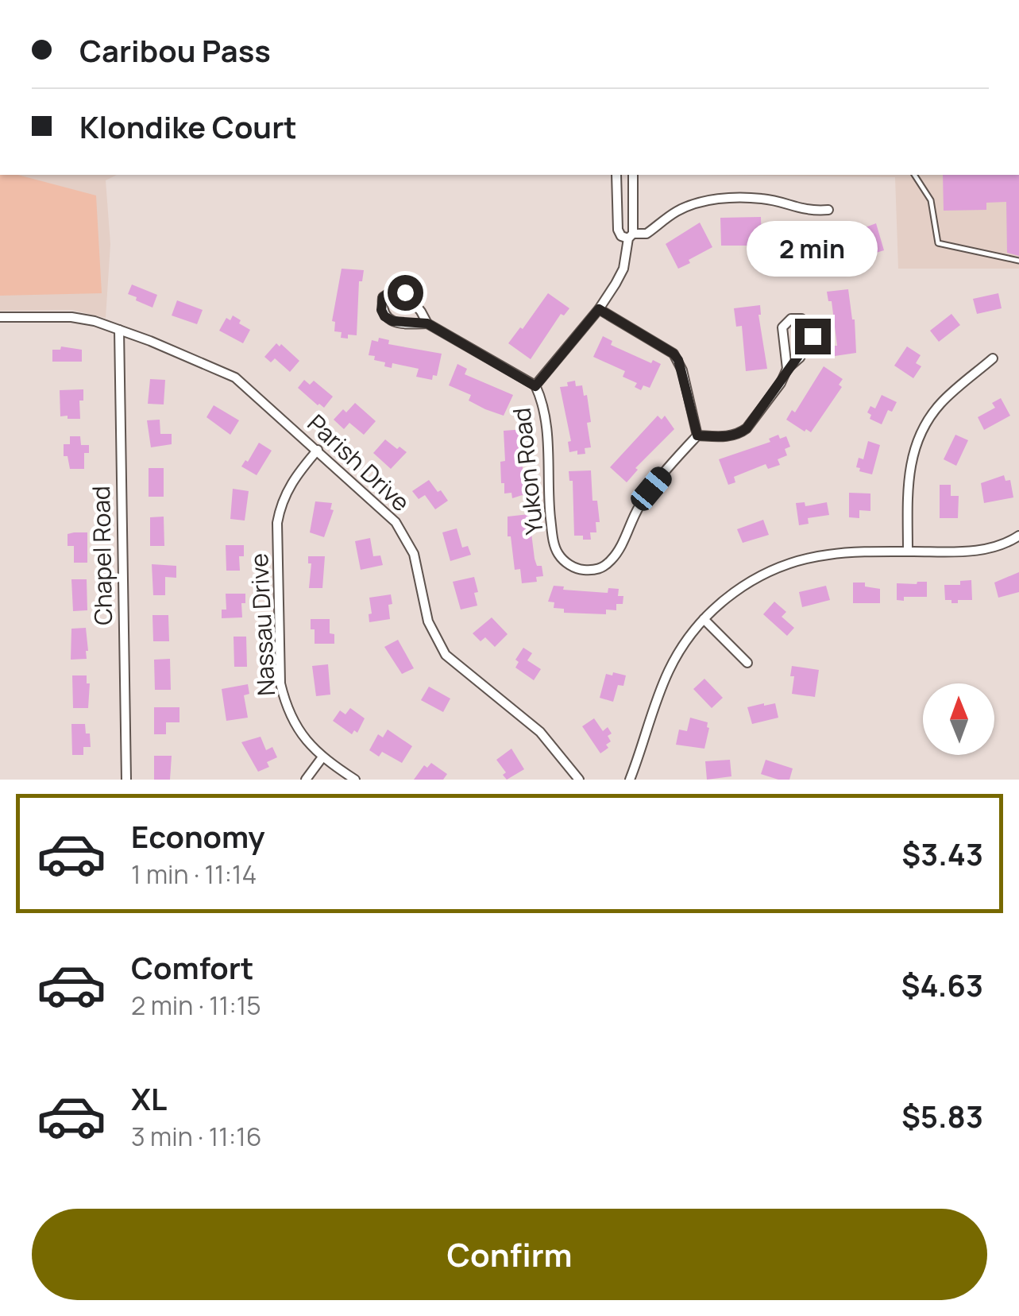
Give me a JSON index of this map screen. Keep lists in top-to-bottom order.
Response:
{
  "streets": {
    "street": [
      "Parish Drive",
      "Yukon Road",
      "Chapel Road",
      "Nassau Drive"
    ]
  },
  "crossings": [
    ["Parish Drive", "Chapel Road"],
    ["Parish Drive", "Nassau Drive"]
  ],
  "north": "top",
  "page": {
    "banner": ["Caribou Pass", "Klondike Court"],
    "bubble": "2 min",
    "list": [
      {
        "name": "Economy",
        "note": "1 min · 11:14",
        "value": "$3.43"
      },
      {
        "name": "Comfort",
        "note": "2 min · 11:15",
        "value": "$4.63"
      },
      {
        "name": "XL",
        "note": "3 min · 11:16",
        "value": "$5.83"
      }
    ],
    "buttons": "Confirm"
  }
}
